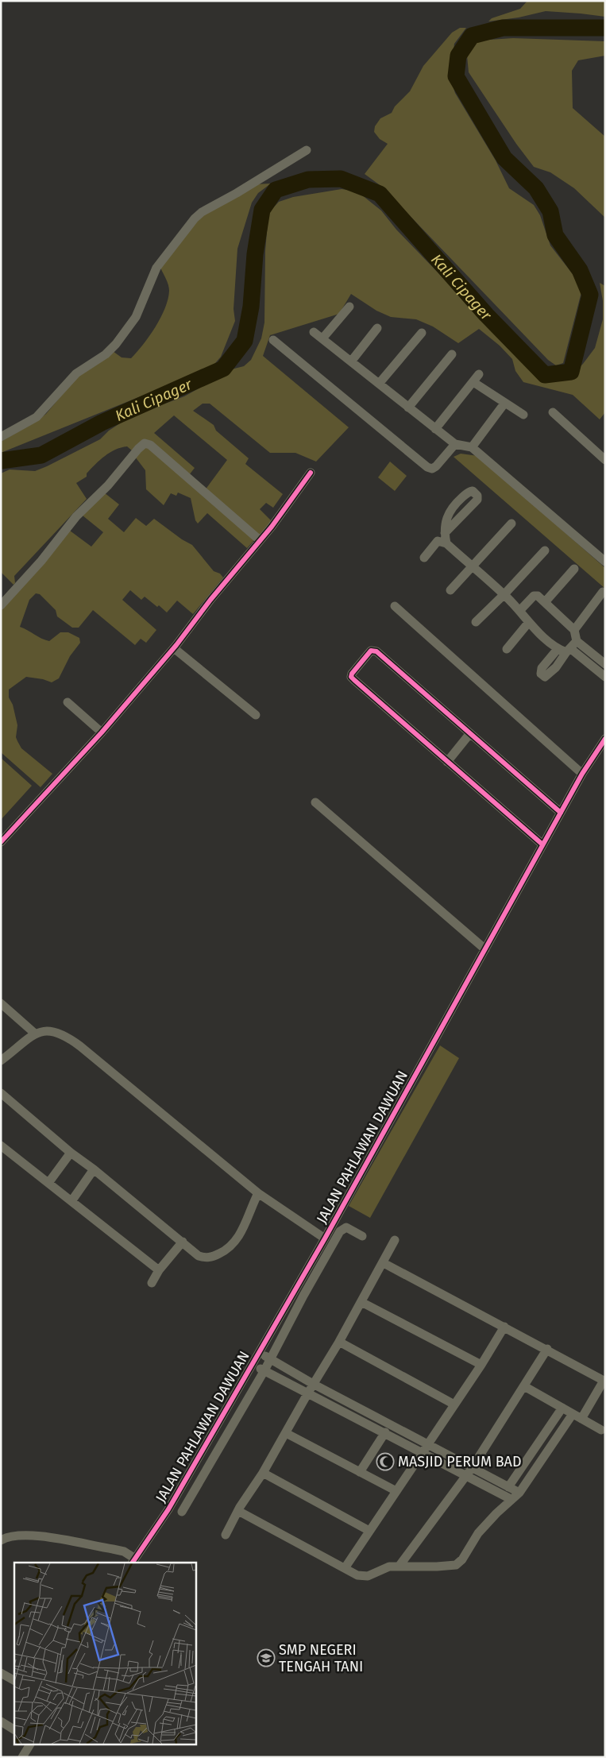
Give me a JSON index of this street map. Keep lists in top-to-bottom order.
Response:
{
  "streets": {
    "street": ["JALAN PAHLAWAN DAWUAN"]
  },
  "water": ["Kali Cipager"],
  "places": {
    "mosque": ["MASJID PERUM BAD"],
    "school or university": ["SMP NEGERI TENGAH TANI"]
  }
}
